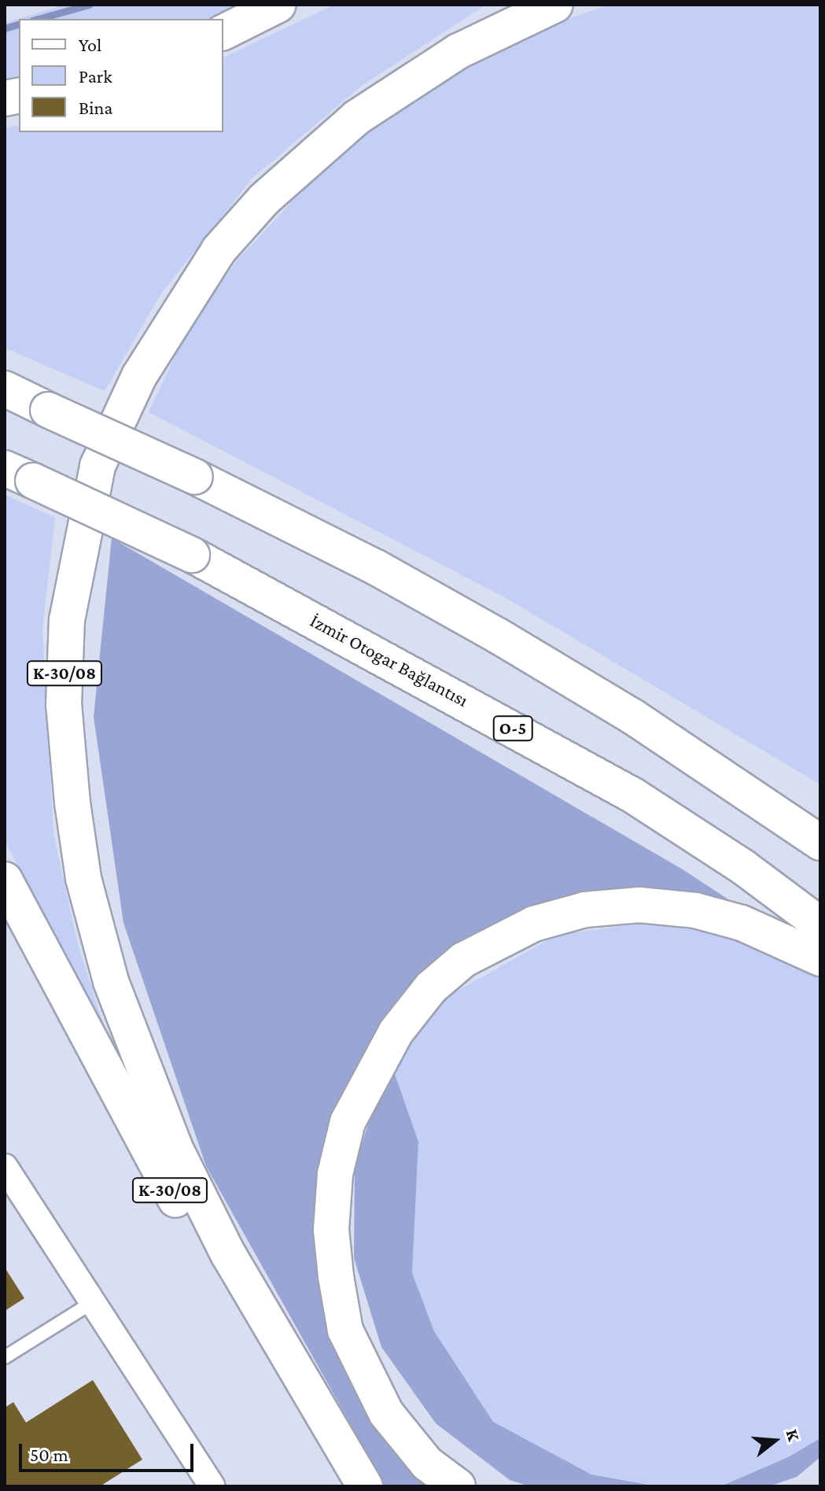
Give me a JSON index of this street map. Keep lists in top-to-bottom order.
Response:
{
  "streets": {
    "highway": ["İzmir Otogar Bağlantısı", "K-30/08", "O-5"]
  },
  "legend": ["Yol", "Park", "Bina"],
  "scale_bar": "50 m",
  "north": "right"
}
